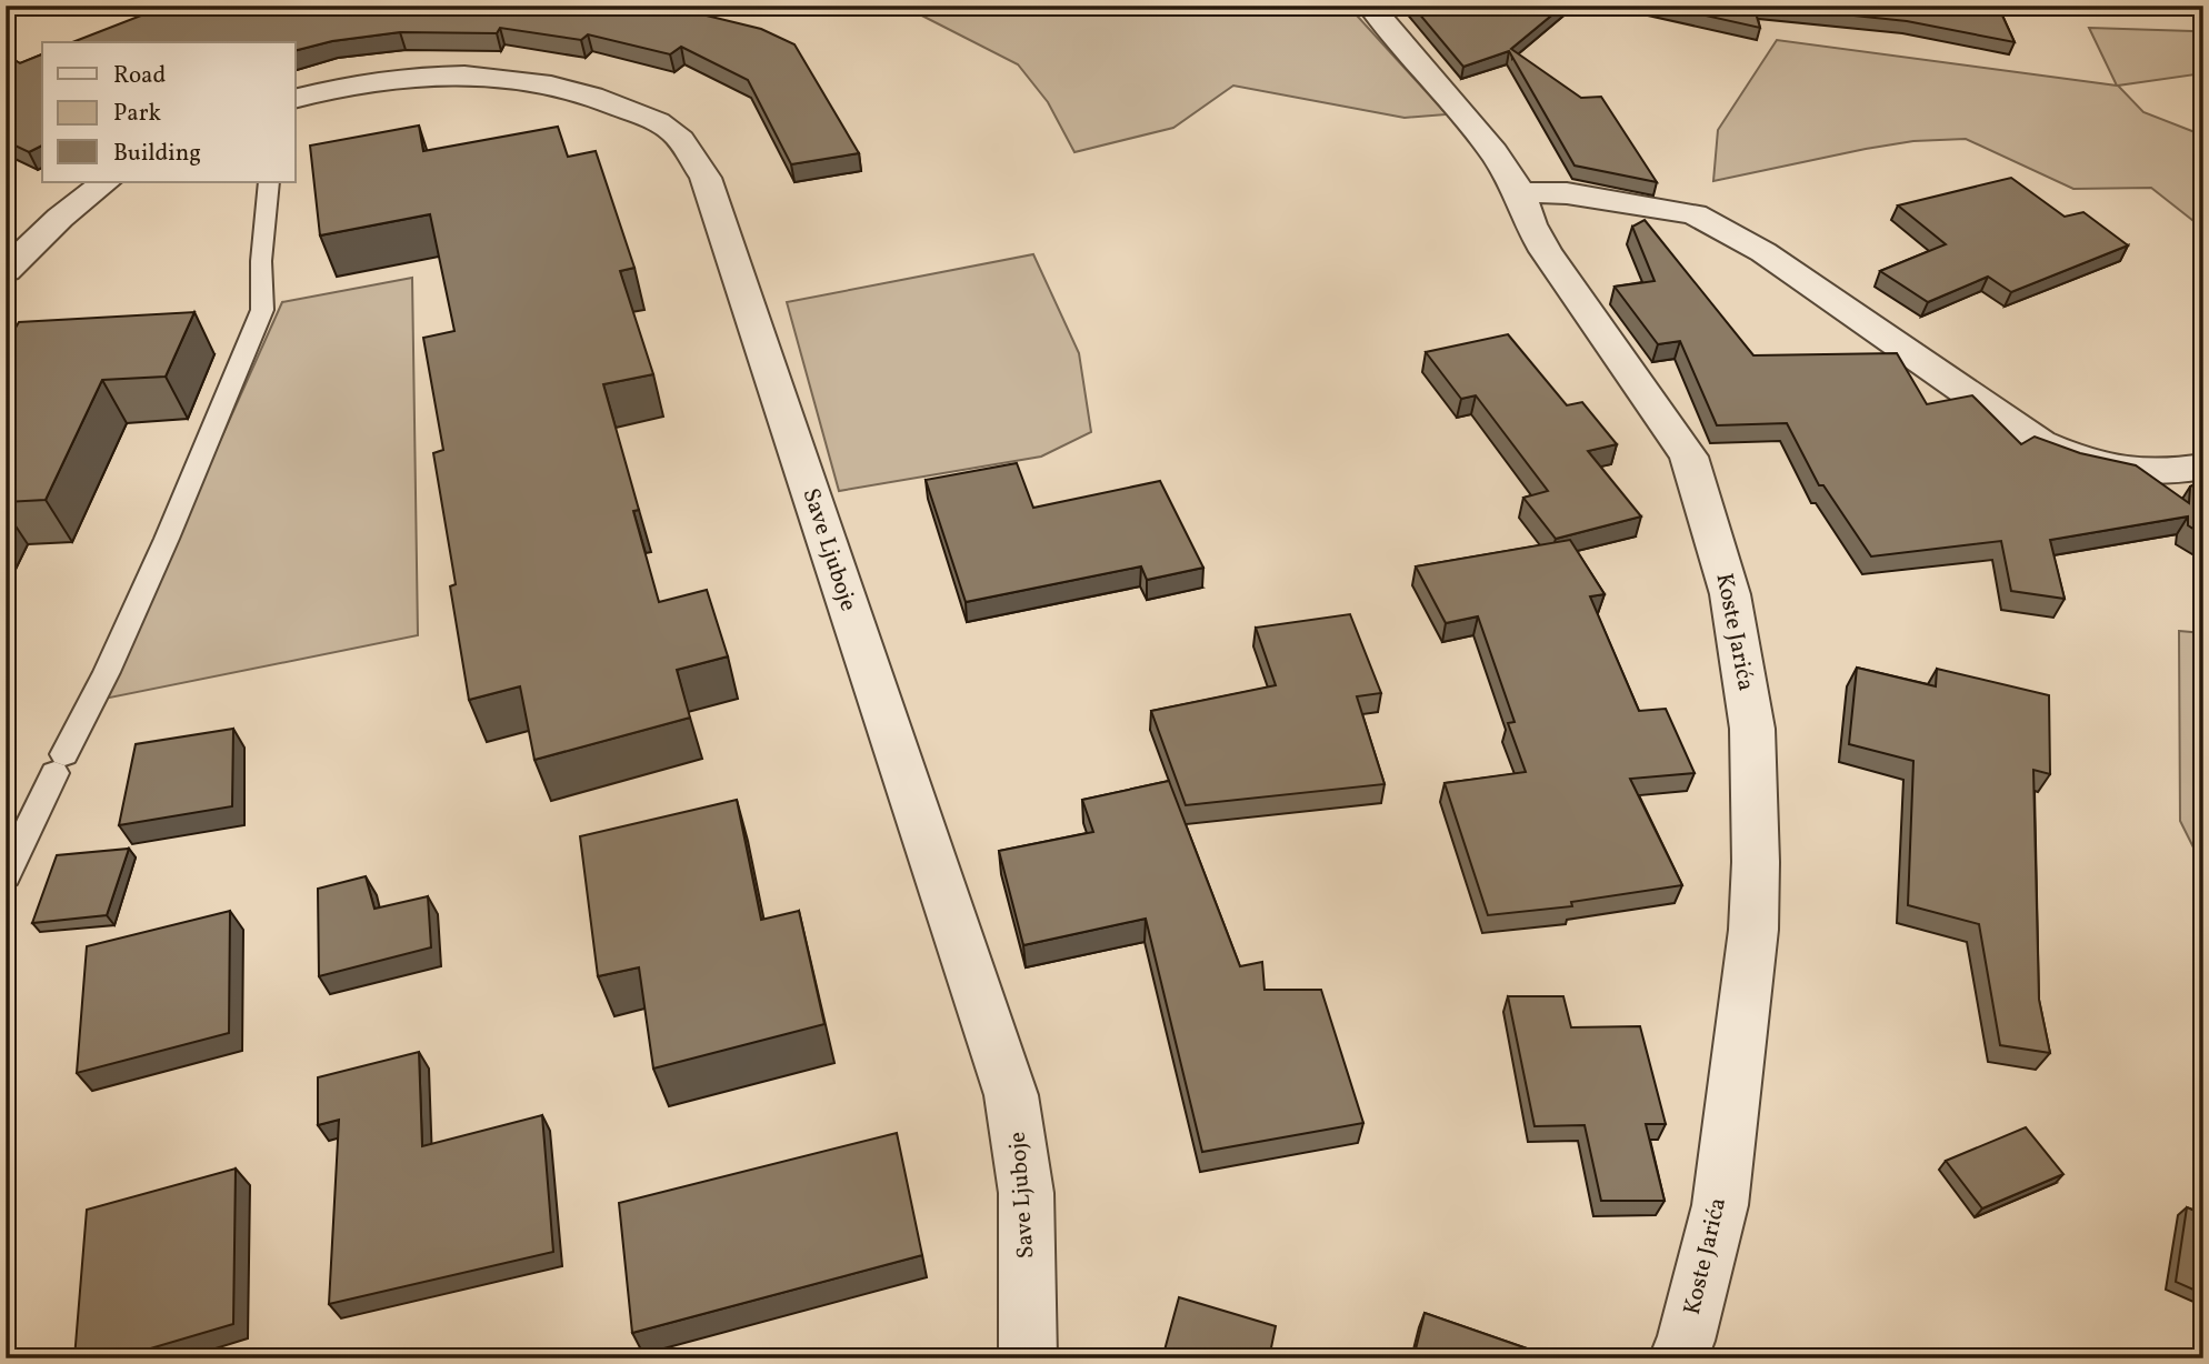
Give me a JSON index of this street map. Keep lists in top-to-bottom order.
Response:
{
  "streets": {
    "street": ["Save Ljuboje", "Koste Jarića"]
  },
  "legend": ["Road", "Park", "Building"]
}
